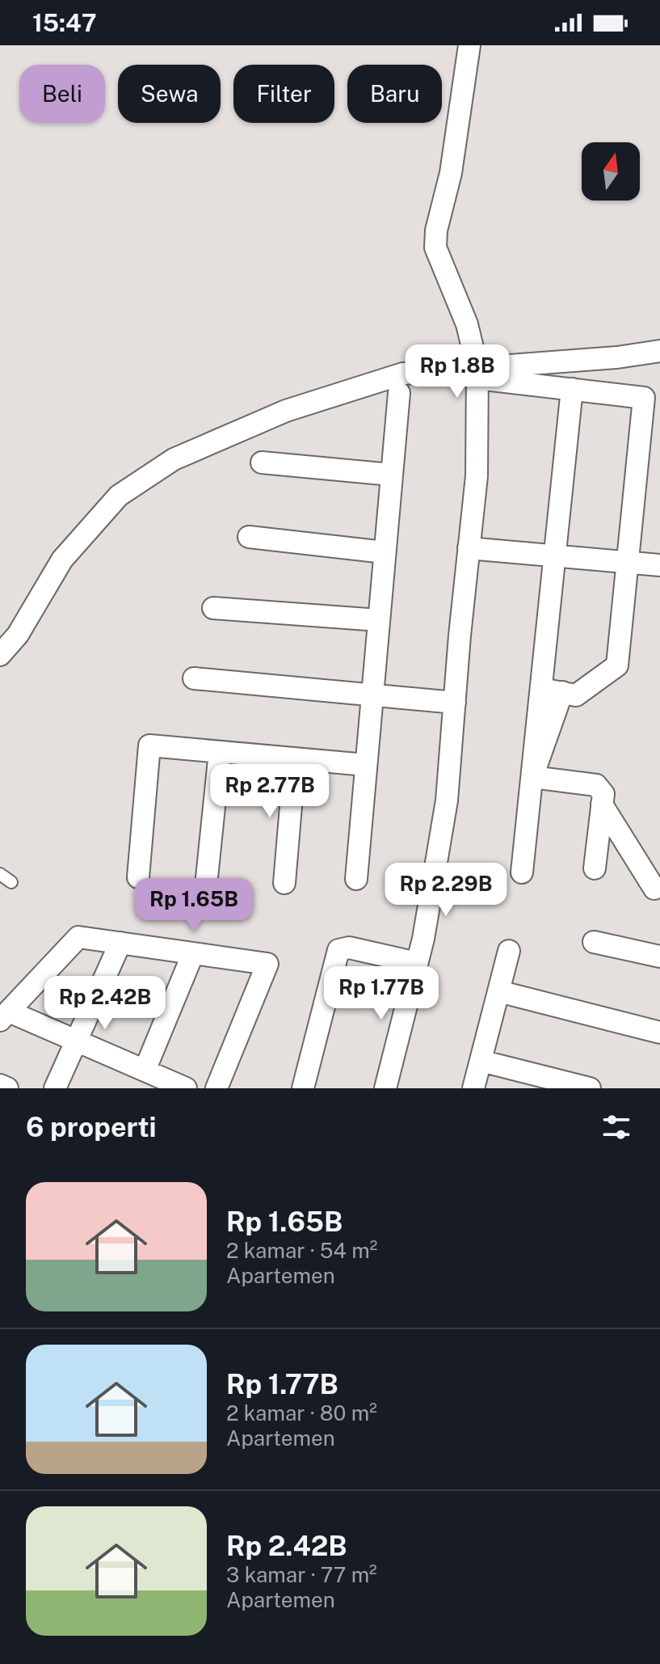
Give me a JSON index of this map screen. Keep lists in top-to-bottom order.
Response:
{
  "north": "top",
  "page": {
    "status": "15:47",
    "chip": [
      "Beli",
      "Sewa",
      "Filter",
      "Baru"
    ],
    "price": [
      "Rp 1.8B",
      "Rp 2.77B",
      "Rp 2.29B",
      "Rp 1.65B",
      "Rp 1.77B",
      "Rp 2.42B"
    ],
    "heading": "6 properti",
    "list": [
      {
        "name": "Rp 1.65B",
        "note": "2 kamar · 54 m² · Apartemen"
      },
      {
        "name": "Rp 1.77B",
        "note": "2 kamar · 80 m² · Apartemen"
      },
      {
        "name": "Rp 2.42B",
        "note": "3 kamar · 77 m² · Apartemen"
      }
    ]
  }
}
